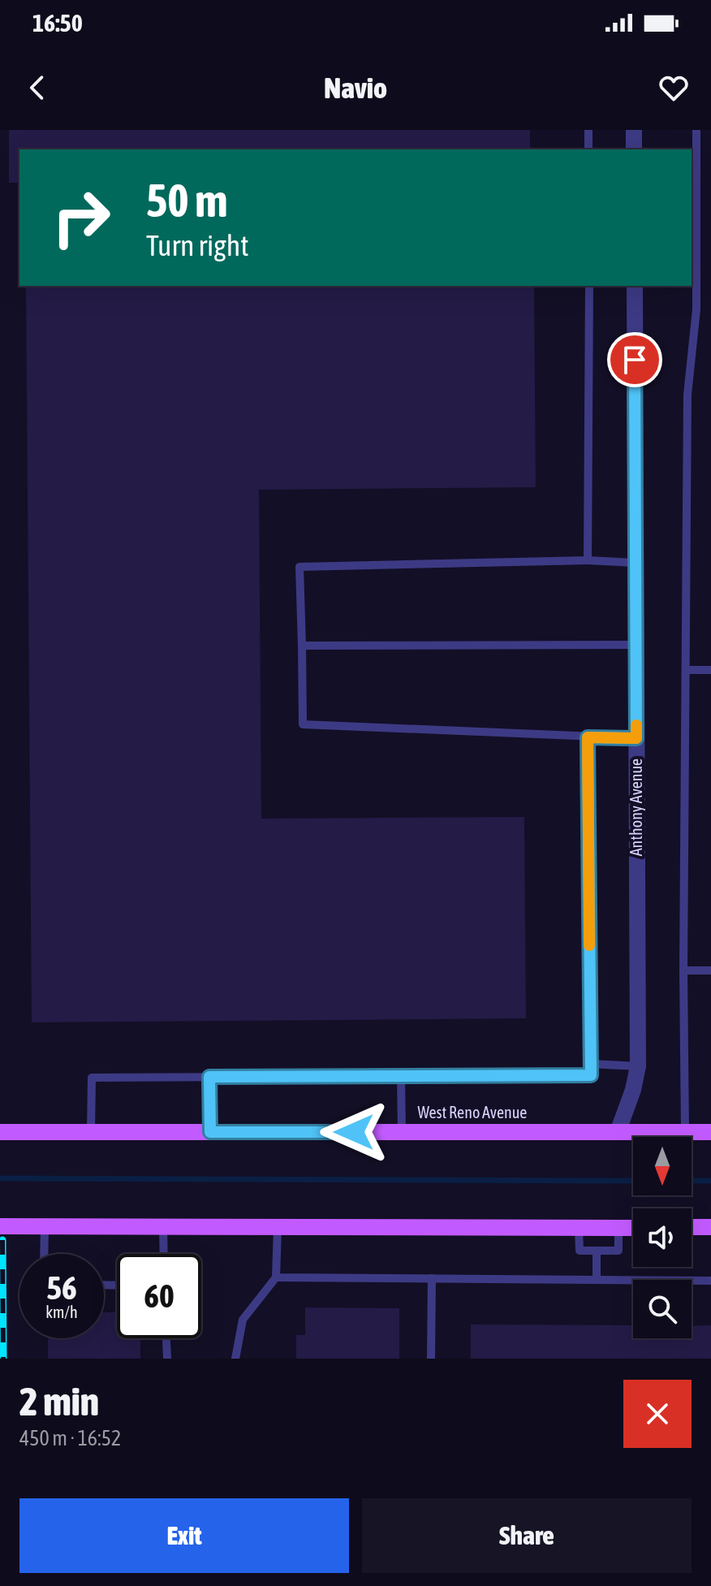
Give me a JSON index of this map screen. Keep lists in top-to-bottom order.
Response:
{
  "streets": {
    "main road": ["West Reno Avenue"],
    "street": ["Anthony Avenue"]
  },
  "crossings": [
    ["Anthony Avenue", "West Reno Avenue"]
  ],
  "north": "bottom",
  "page": {
    "status": "16:50",
    "header": "Navio",
    "turn": ["50 m", "Turn right"],
    "speed": "56 km/h",
    "limit": "60",
    "heading": ["2 min", "450 m · 16:52"],
    "buttons": ["Exit", "Share"]
  }
}
